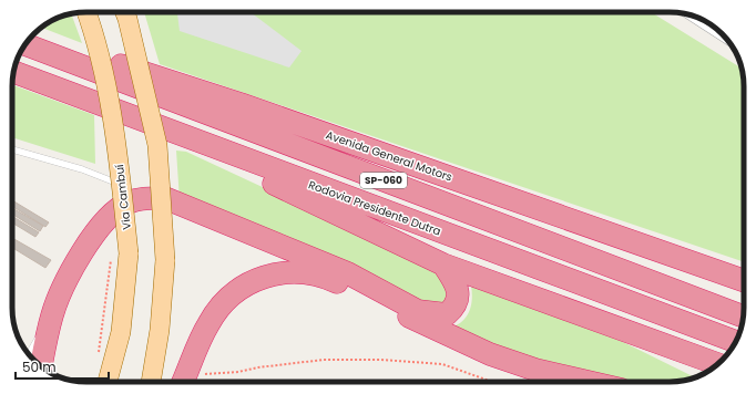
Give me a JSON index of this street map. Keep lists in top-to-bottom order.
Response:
{
  "streets": {
    "highway": ["Avenida General Motors", "SP-060", "Rodovia Presidente Dutra"],
    "main road": ["Via Cambuí"]
  },
  "scale_bar": "50 m"
}
